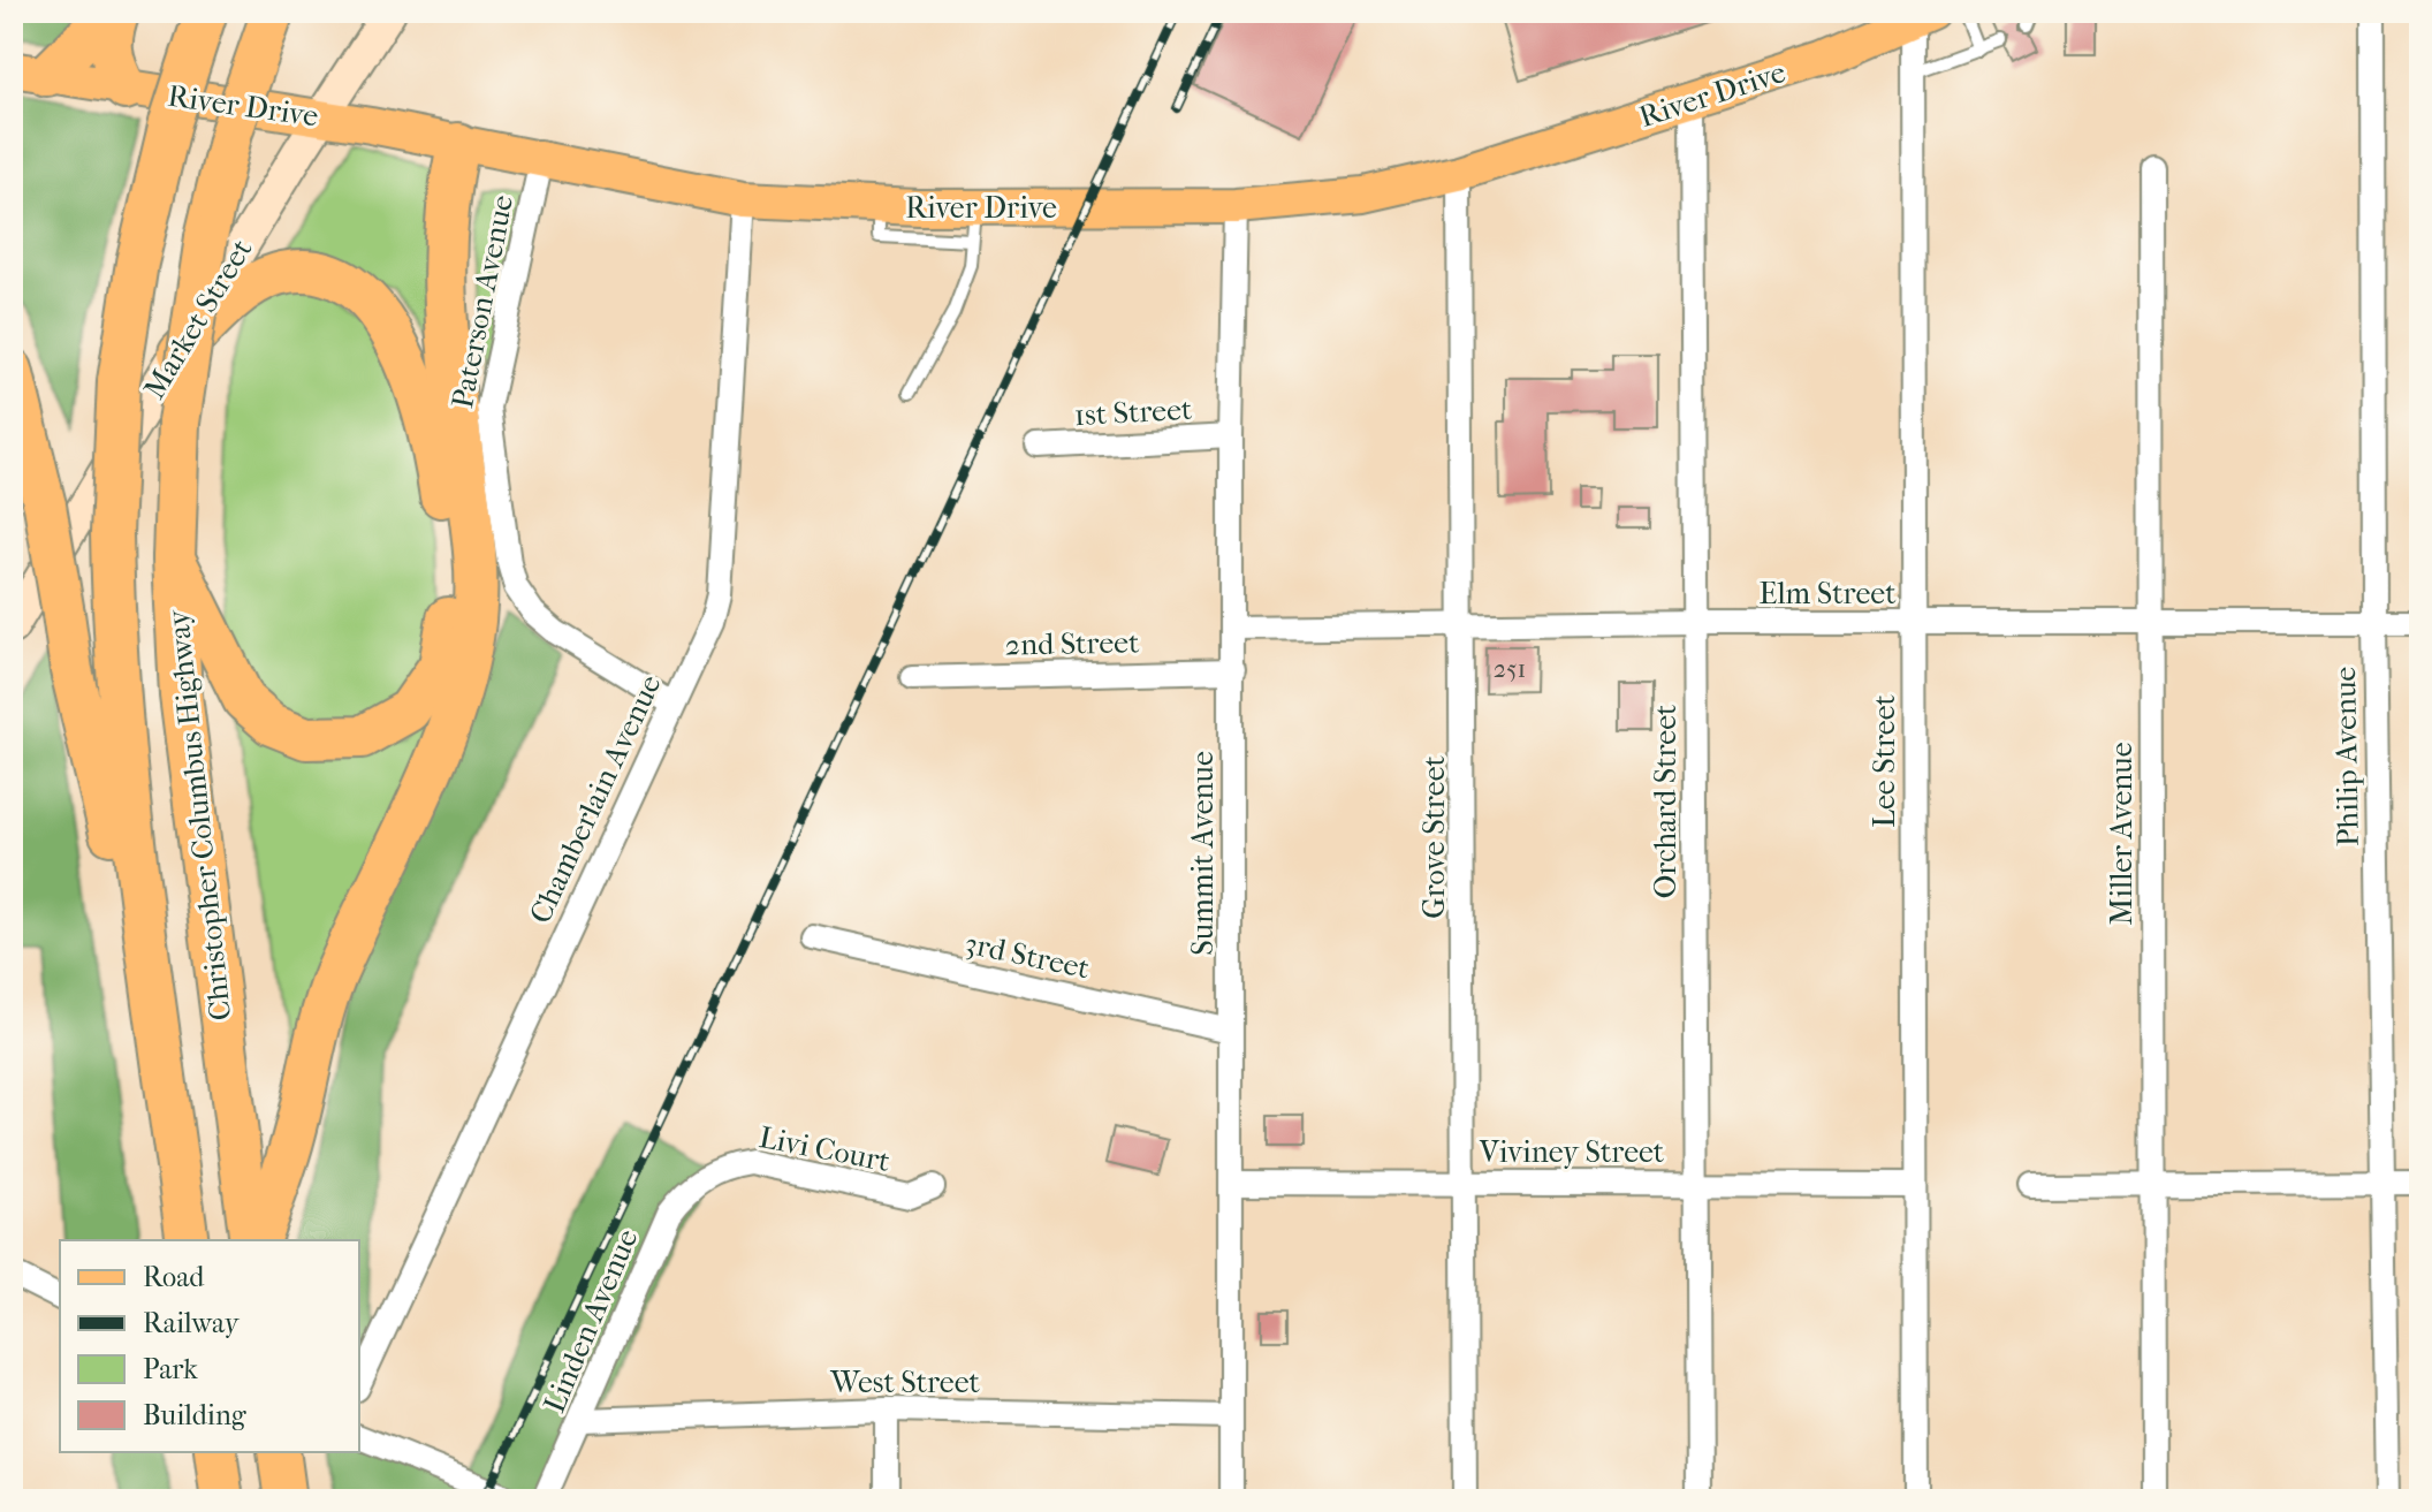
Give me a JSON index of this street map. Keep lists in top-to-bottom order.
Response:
{
  "streets": {
    "highway": ["Christopher Columbus Highway"],
    "main road": ["River Drive", "Market Street"],
    "street": [
      "Paterson Avenue",
      "1st Street",
      "Elm Street",
      "2nd Street",
      "Philip Avenue",
      "Lee Street",
      "Chamberlain Avenue",
      "Orchard Street",
      "Miller Avenue",
      "Grove Street",
      "Summit Avenue",
      "3rd Street",
      "Livi Court",
      "Viviney Street",
      "Linden Avenue",
      "West Street"
    ]
  },
  "crossings": [
    ["River Drive", "Paterson Avenue"],
    ["River Drive", "Market Street"],
    ["River Drive", "Lee Street"],
    ["River Drive", "Chamberlain Avenue"],
    ["River Drive", "Orchard Street"],
    ["River Drive", "Grove Street"],
    ["River Drive", "Summit Avenue"],
    ["Paterson Avenue", "Chamberlain Avenue"],
    ["1st Street", "Summit Avenue"],
    ["Elm Street", "Philip Avenue"],
    ["Elm Street", "Lee Street"],
    ["Elm Street", "Orchard Street"],
    ["Elm Street", "Miller Avenue"],
    ["Elm Street", "Grove Street"],
    ["Elm Street", "Summit Avenue"],
    ["2nd Street", "Summit Avenue"],
    ["Lee Street", "Viviney Street"],
    ["Orchard Street", "Viviney Street"],
    ["Grove Street", "Viviney Street"],
    ["Summit Avenue", "3rd Street"],
    ["Summit Avenue", "Viviney Street"],
    ["Summit Avenue", "West Street"],
    ["Livi Court", "Linden Avenue"],
    ["Linden Avenue", "West Street"]
  ],
  "house_numbers": ["251"],
  "legend": [
    "Road",
    "Railway",
    "Park",
    "Building"
  ]
}
